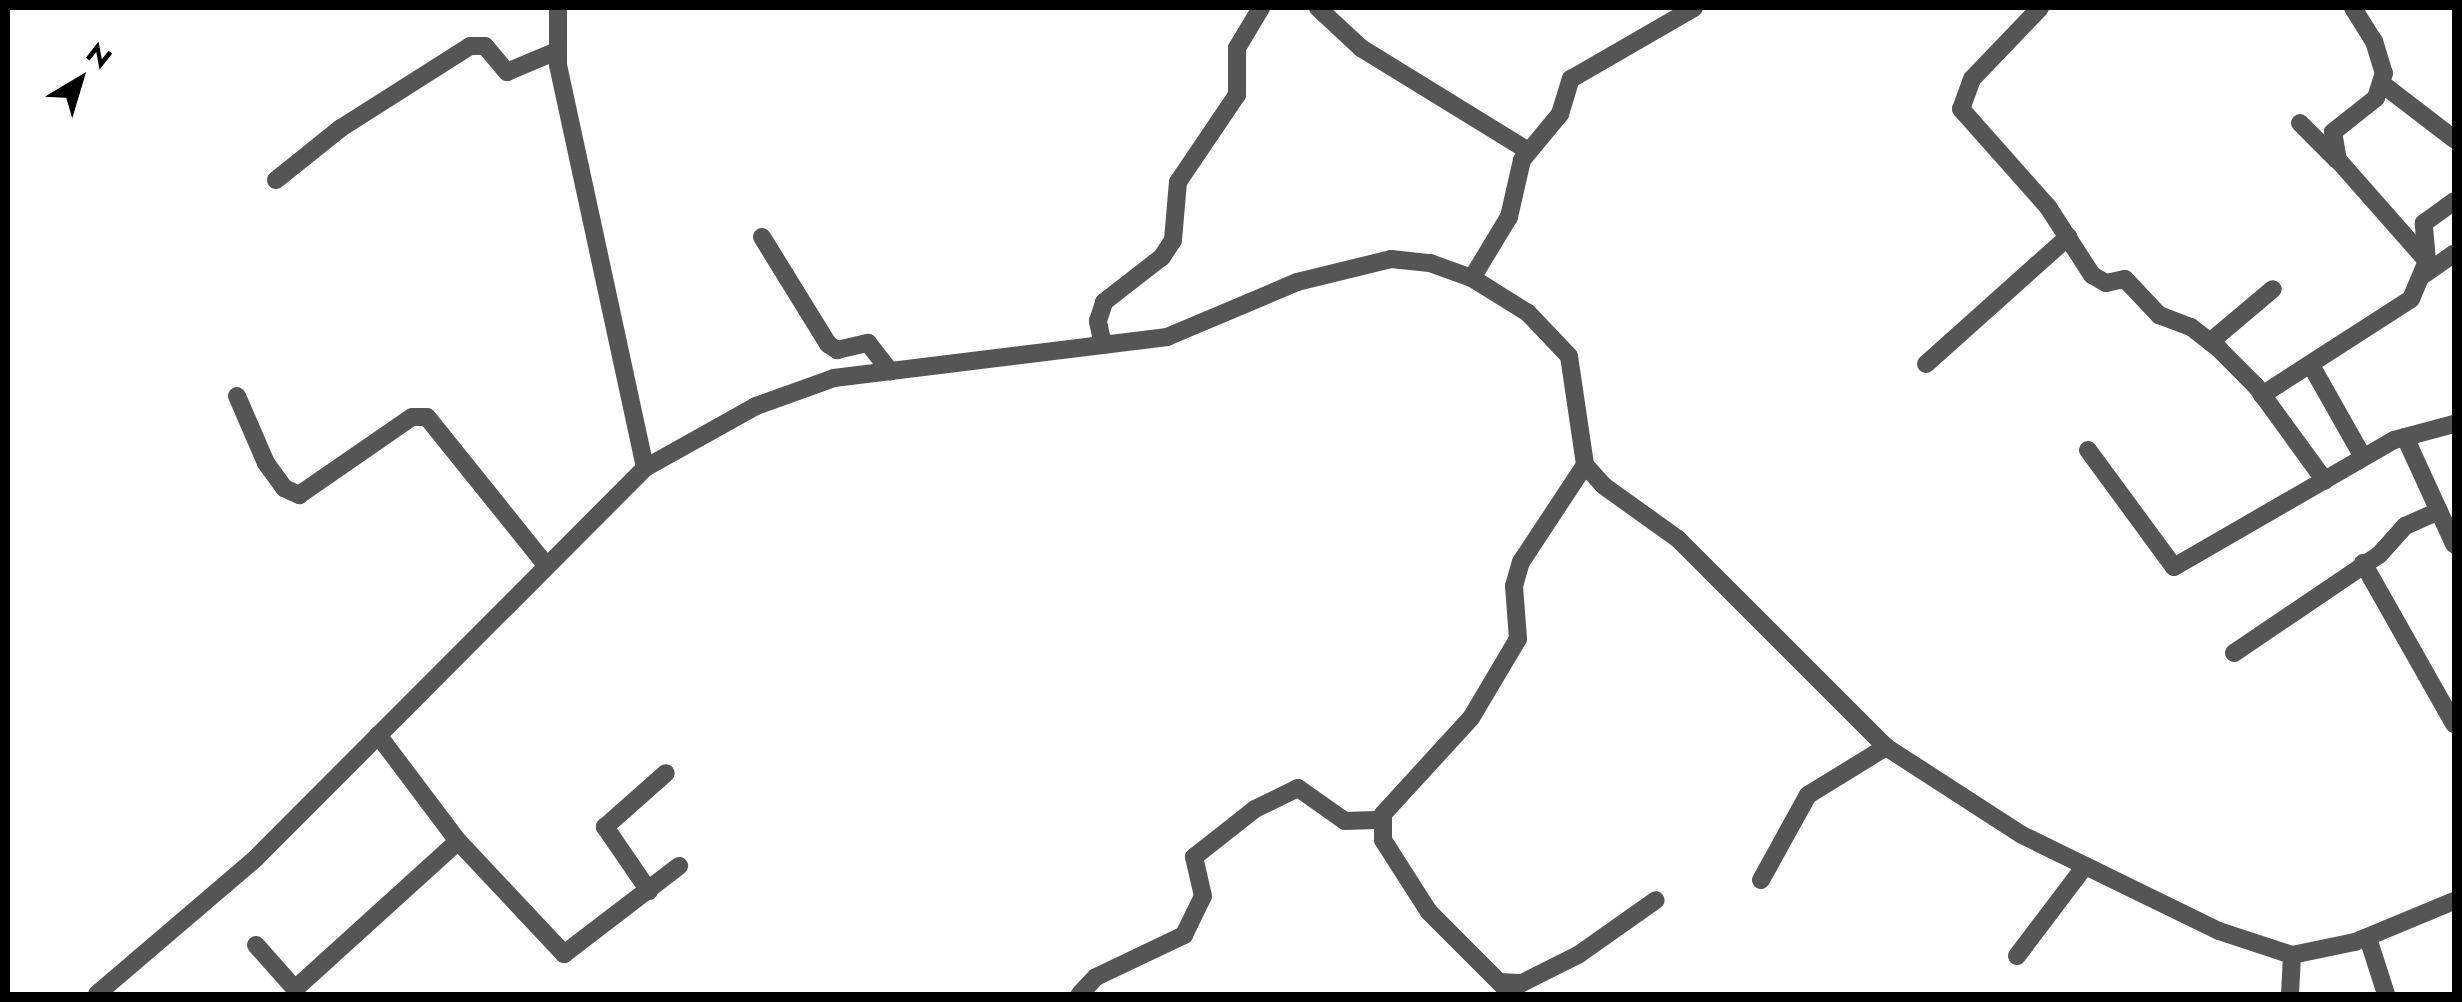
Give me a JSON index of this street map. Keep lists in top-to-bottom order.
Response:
{
  "north": "top right"
}
